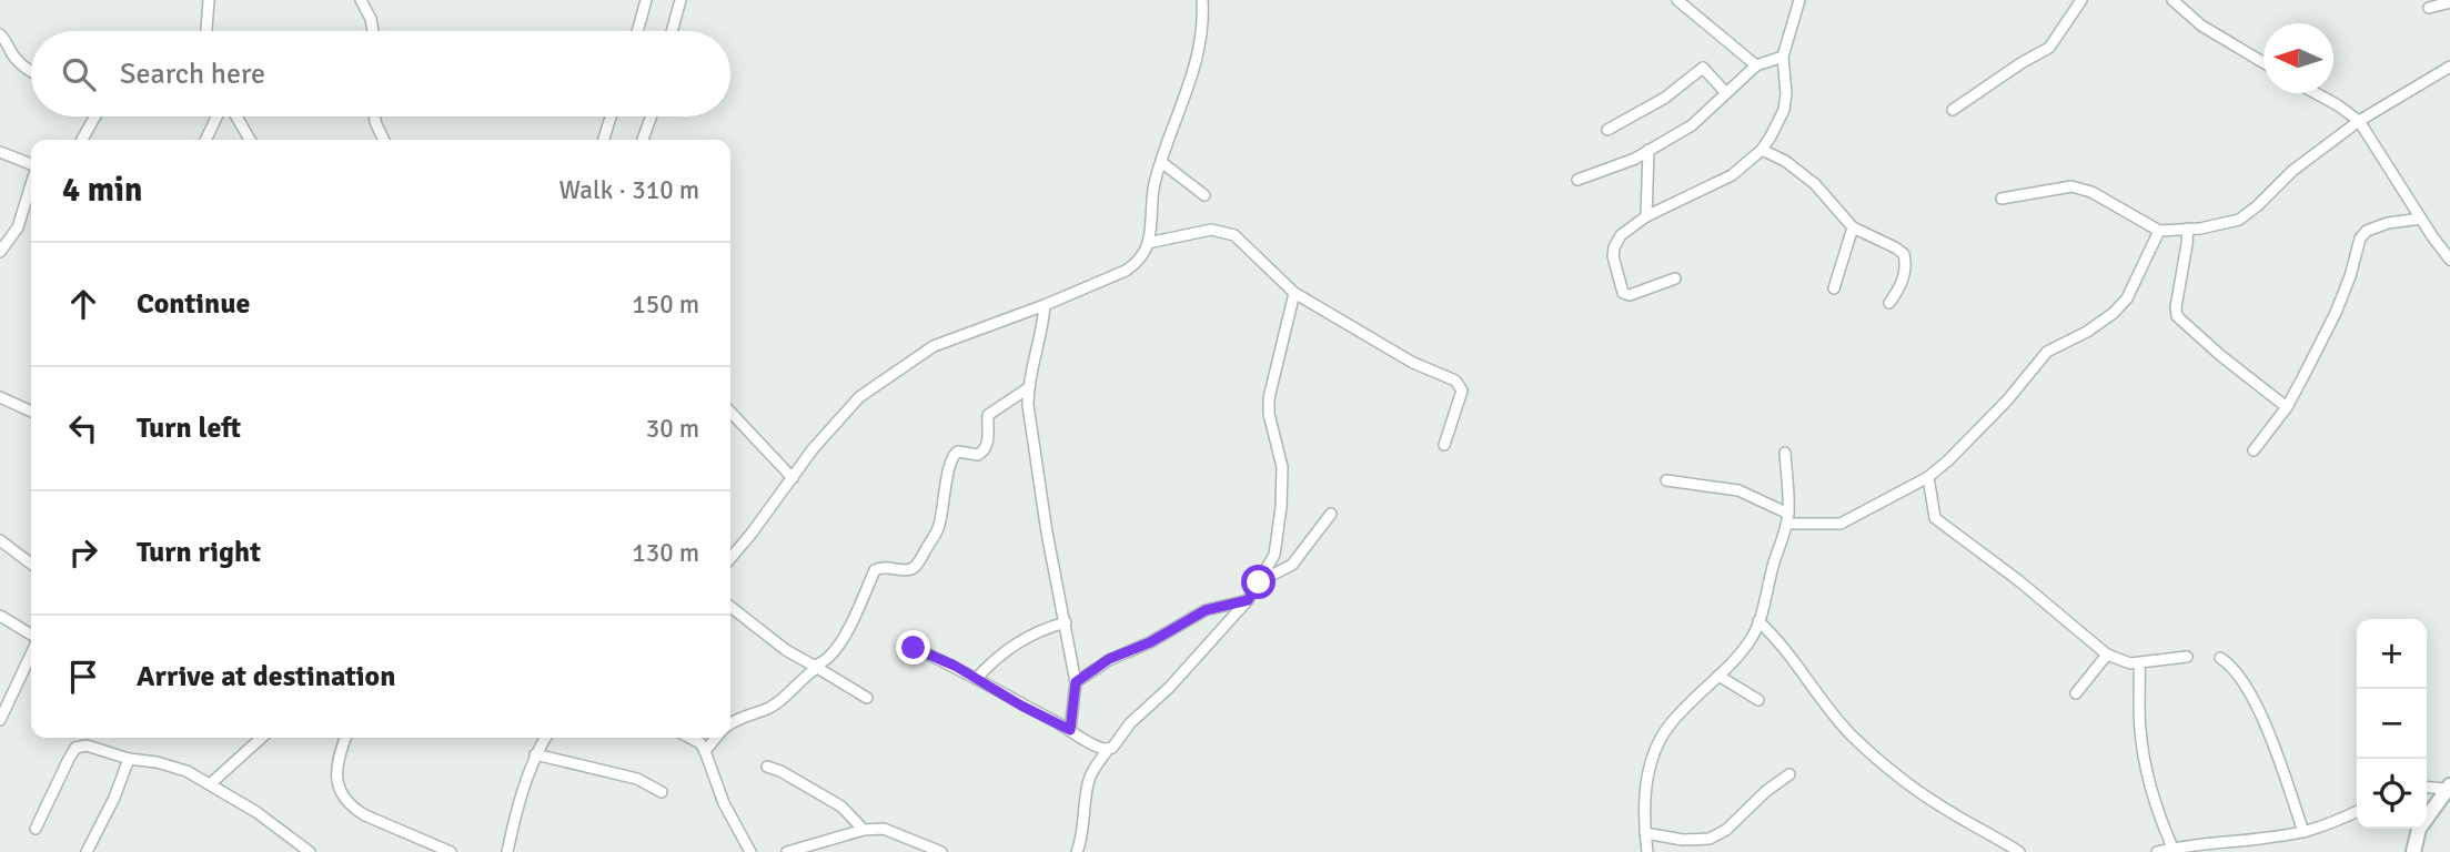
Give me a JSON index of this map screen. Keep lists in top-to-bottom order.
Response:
{
  "north": "left",
  "page": {
    "search": "Search here",
    "heading": ["4 min", "Walk · 310 m"],
    "list": [
      ["Continue", "150 m"],
      ["Turn left", "30 m"],
      ["Turn right", "130 m"],
      "Arrive at destination"
    ],
    "map_buttons": ["+", "−"]
  }
}
